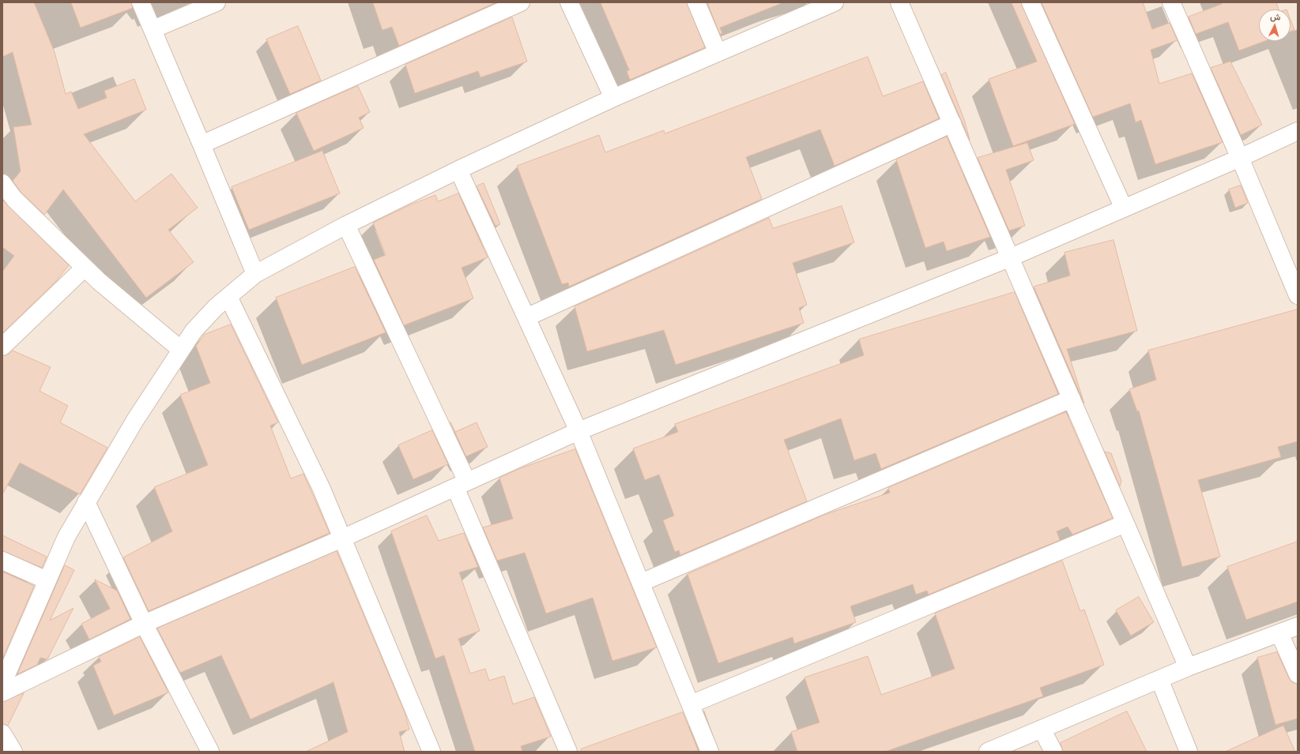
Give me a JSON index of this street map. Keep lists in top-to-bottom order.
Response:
{
  "north": "top"
}
